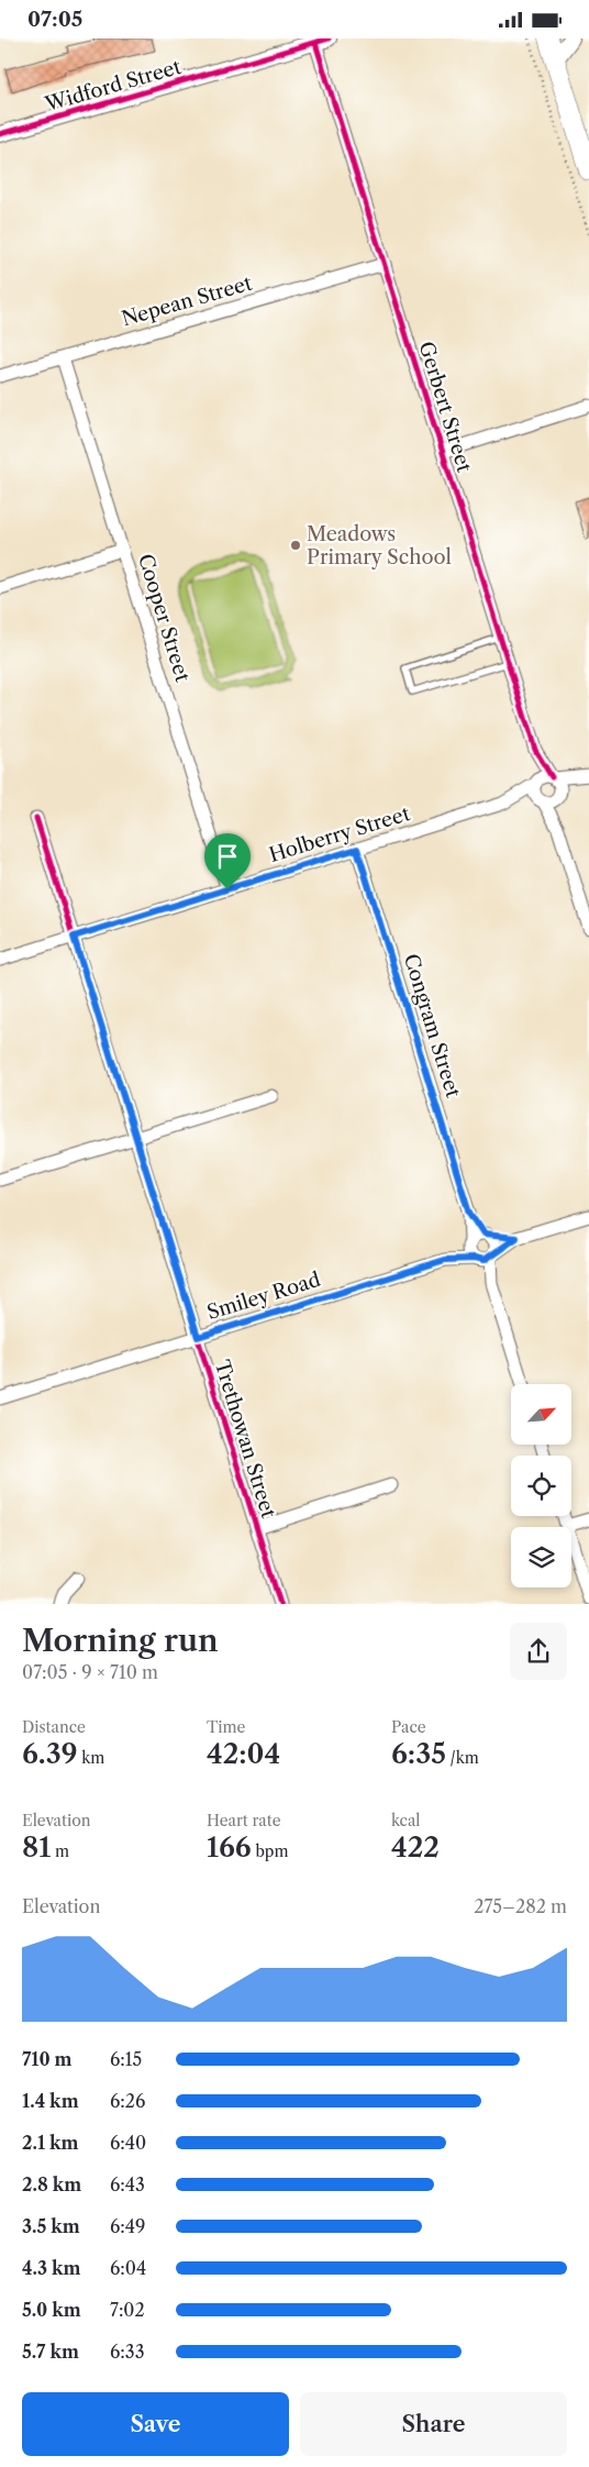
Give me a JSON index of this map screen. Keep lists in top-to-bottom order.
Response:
{
  "streets": {
    "street": [
      "Widford Street",
      "Nepean Street",
      "Gerbert Street",
      "Cooper Street",
      "Holberry Street",
      "Congram Street",
      "Smiley Road",
      "Trethowan Street"
    ]
  },
  "crossings": [
    ["Widford Street", "Gerbert Street"],
    ["Nepean Street", "Gerbert Street"],
    ["Nepean Street", "Cooper Street"],
    ["Gerbert Street", "Holberry Street"],
    ["Cooper Street", "Holberry Street"],
    ["Holberry Street", "Congram Street"],
    ["Holberry Street", "Trethowan Street"],
    ["Congram Street", "Smiley Road"],
    ["Smiley Road", "Trethowan Street"]
  ],
  "places": ["Meadows Primary School"],
  "north": "top right",
  "page": {
    "status": "07:05",
    "heading": ["Morning run", "07:05 · 9 × 710 m"],
    "stats": [
      ["Distance", "6.39 km"],
      ["Time", "42:04"],
      ["Pace", "6:35 /km"],
      ["Elevation", "81 m"],
      ["Heart rate", "166 bpm"],
      ["kcal", "422"]
    ],
    "chart": ["Elevation", "275–282 m"],
    "list": [
      {
        "name": "710 m",
        "note": "6:15"
      },
      {
        "name": "1.4 km",
        "note": "6:26"
      },
      {
        "name": "2.1 km",
        "note": "6:40"
      },
      {
        "name": "2.8 km",
        "note": "6:43"
      },
      {
        "name": "3.5 km",
        "note": "6:49"
      },
      {
        "name": "4.3 km",
        "note": "6:04"
      },
      {
        "name": "5.0 km",
        "note": "7:02"
      },
      {
        "name": "5.7 km",
        "note": "6:33"
      }
    ],
    "buttons": ["Save", "Share"]
  }
}
